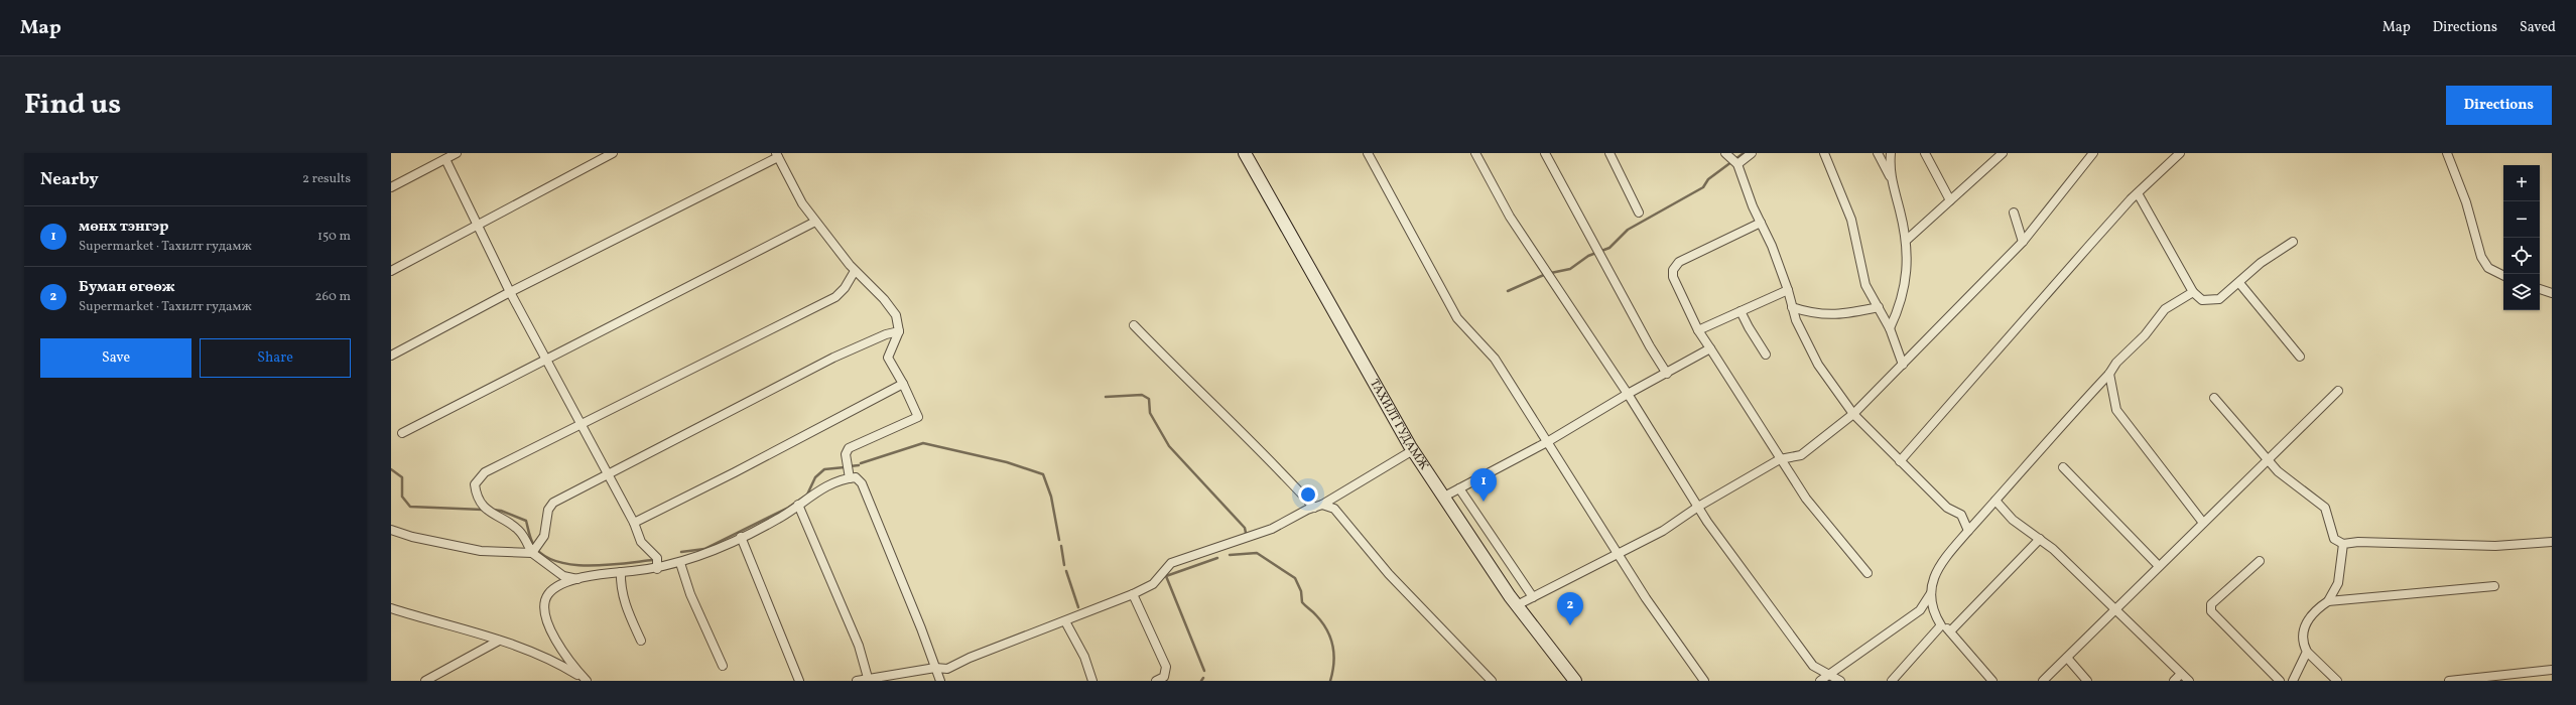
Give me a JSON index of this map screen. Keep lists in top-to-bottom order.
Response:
{
  "streets": {
    "main road": ["ТАХИЛТ ГУДАМЖ"]
  },
  "page": {
    "header": "Map",
    "nav": ["Map", "Directions", "Saved"],
    "title": "Find us",
    "buttons": [
      "Directions",
      ["Save", "Share"]
    ],
    "heading": ["Nearby", "2 results"],
    "map_buttons": ["+", "−"],
    "list": [
      {
        "mark": "1",
        "name": "мөнх тэнгэр",
        "note": "Supermarket · Тахилт гудамж",
        "value": "150 m"
      },
      {
        "mark": "2",
        "name": "Буман өгөөж",
        "note": "Supermarket · Тахилт гудамж",
        "value": "260 m"
      }
    ],
    "pins": ["1", "2"]
  }
}
